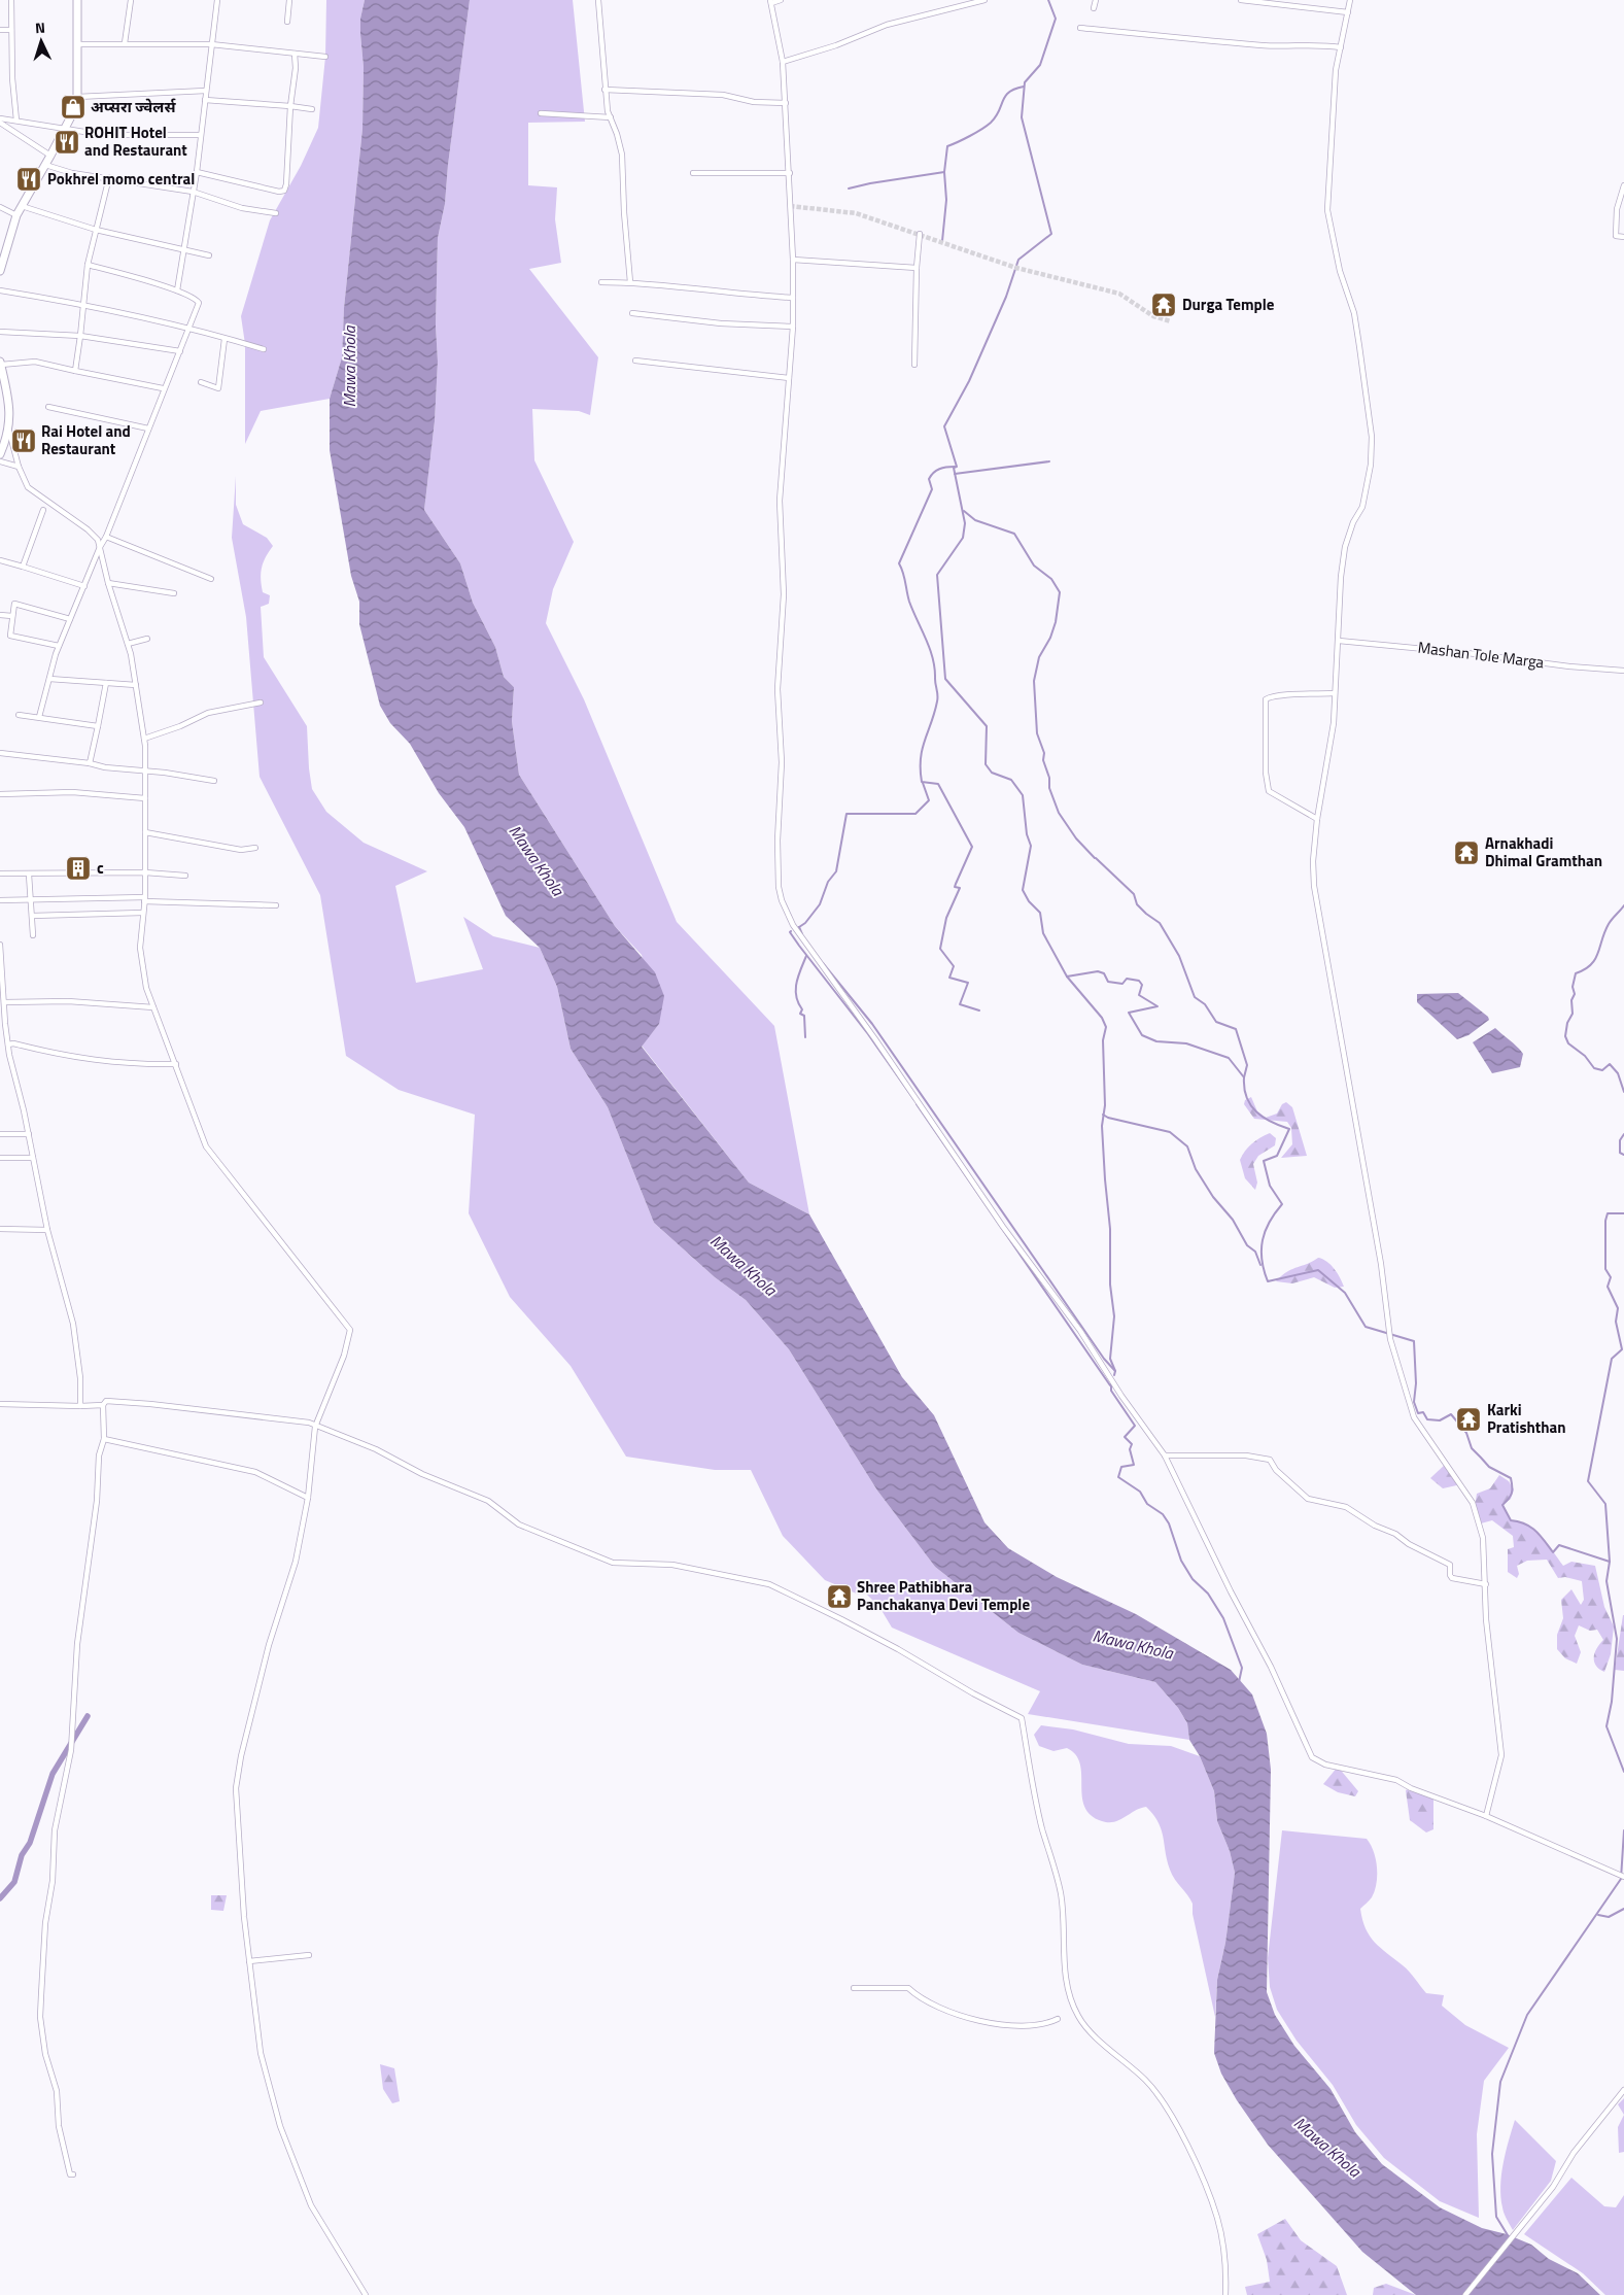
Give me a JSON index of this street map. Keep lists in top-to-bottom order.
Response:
{
  "streets": {
    "street": ["Mashan Tole Marga"]
  },
  "water": ["Mawa Khola"],
  "places": {
    "shop": ["अप्सरा ज्वेलर्स"],
    "restaurant": ["ROHIT Hotel and Restaurant", "Pokhrel momo central", "Rai Hotel and Restaurant"],
    "temple": [
      "Durga Temple",
      "Arnakhadi Dhimal Gramthan",
      "Karki Pratishthan",
      "Shree Pathibhara Panchakanya Devi Temple"
    ],
    "building": ["c"]
  },
  "north": "top"
}
